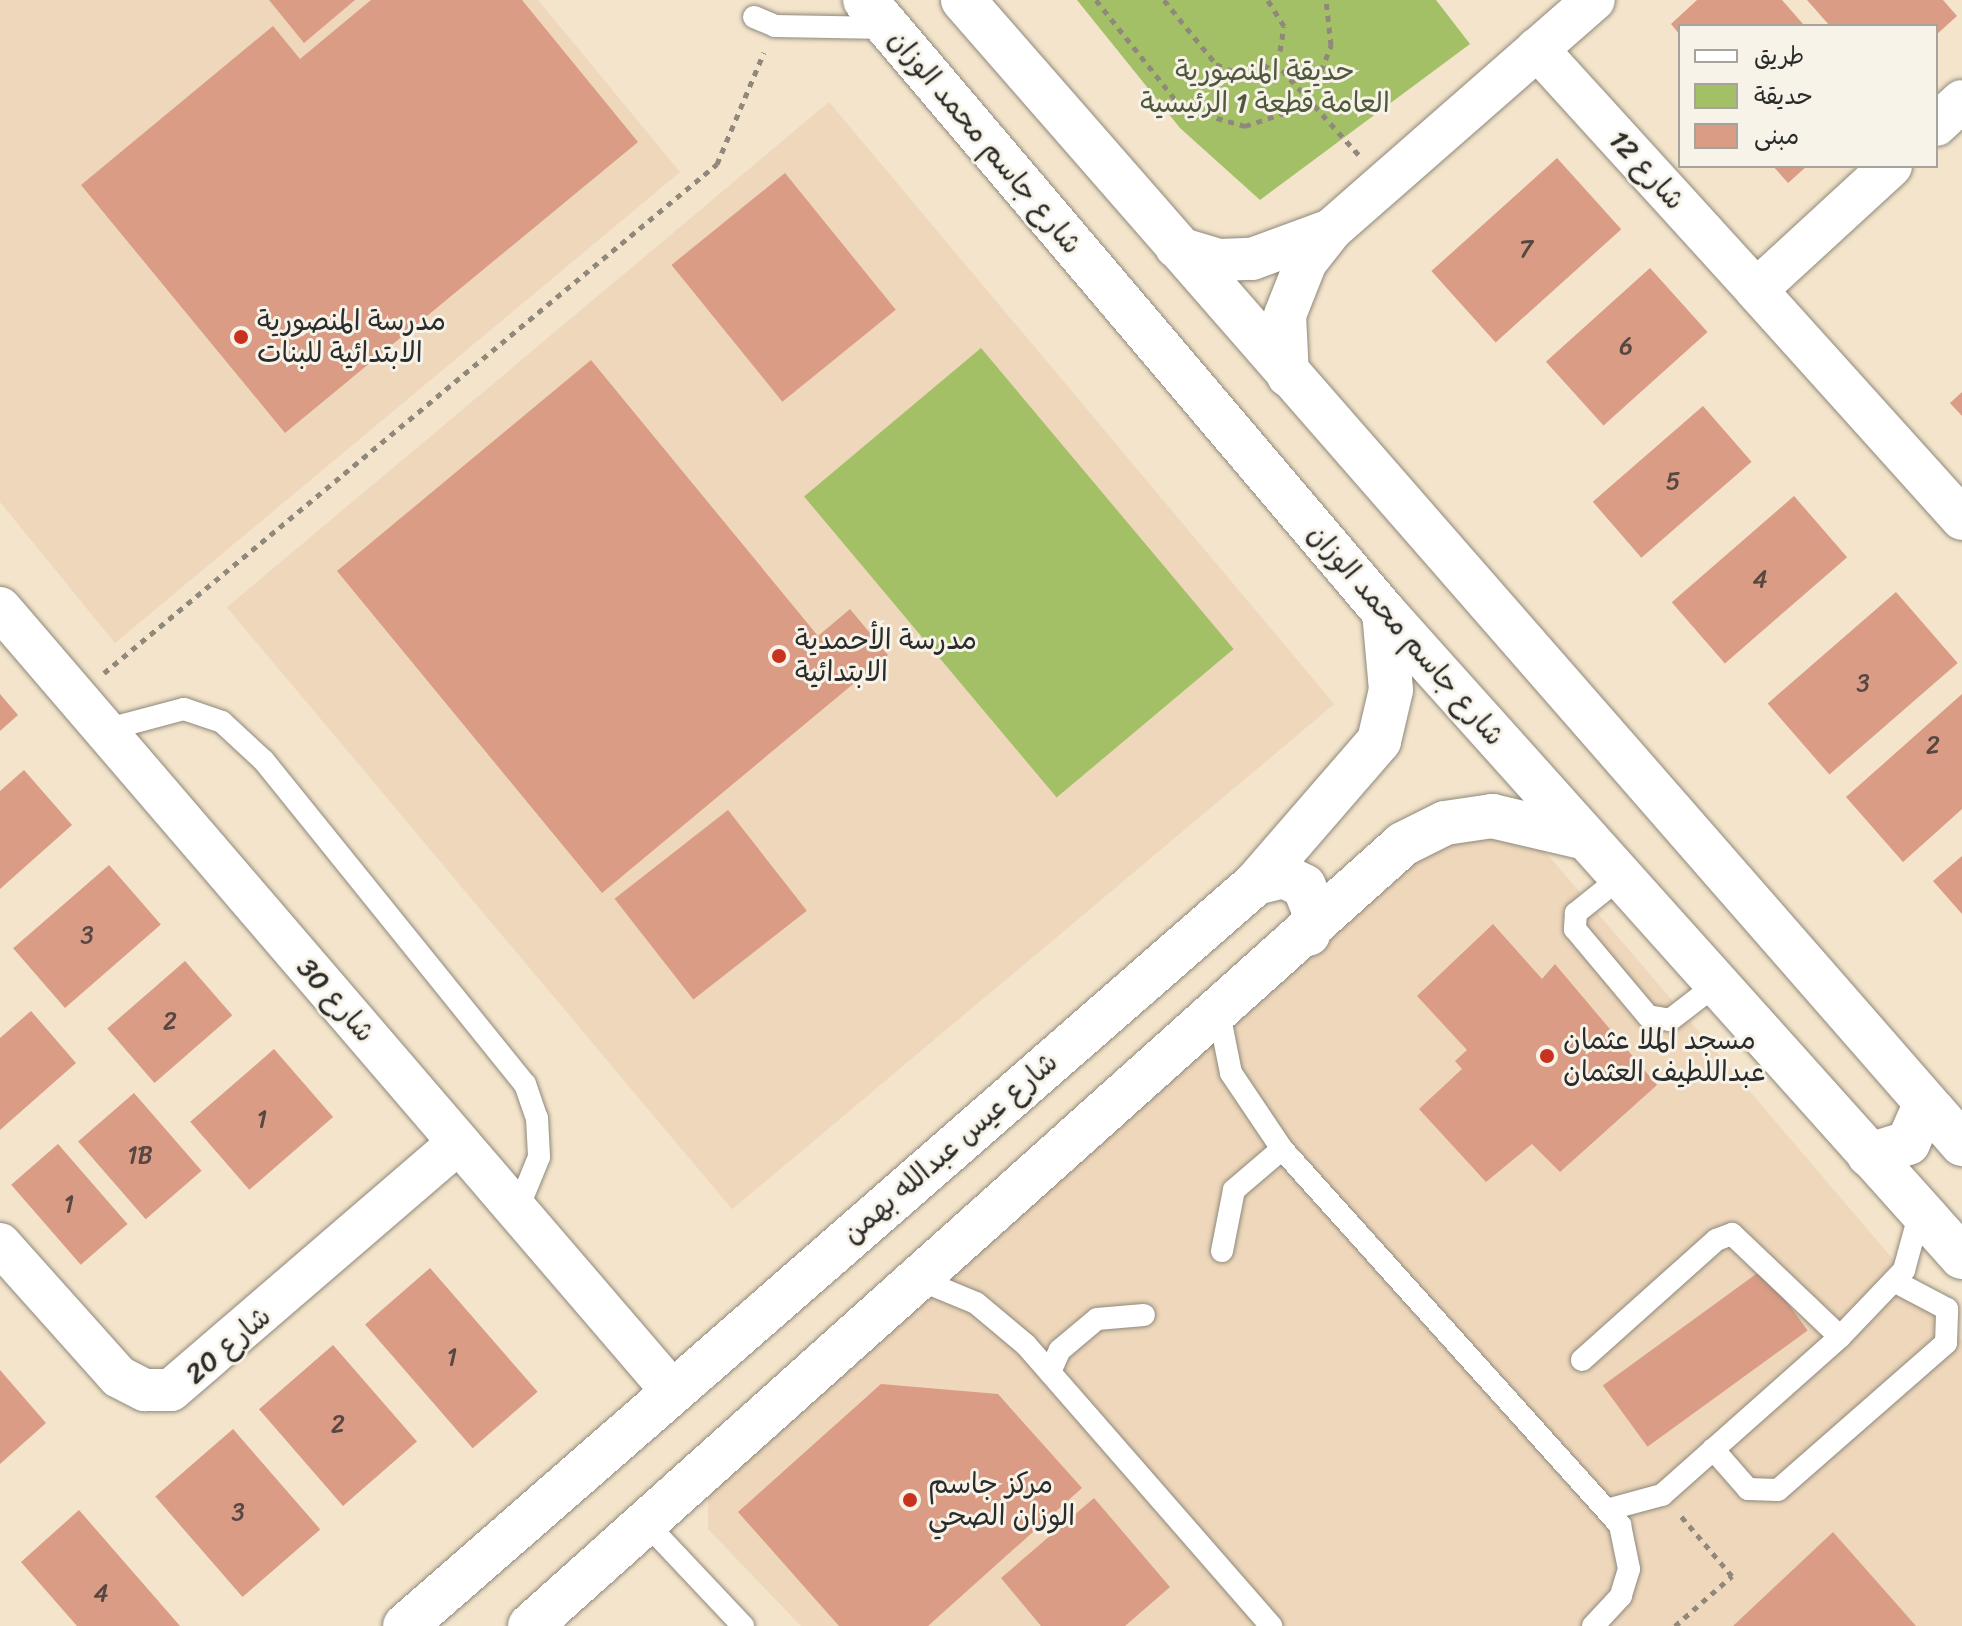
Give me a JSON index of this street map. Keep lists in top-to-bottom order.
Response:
{
  "streets": {
    "street": [
      "شارع جاسم محمد الوزان",
      "شارع 12",
      "شارع 30",
      "شارع عيس عبدالله بهمن",
      "شارع 20"
    ]
  },
  "crossings": [
    ["شارع جاسم محمد الوزان", "شارع عيس عبدالله بهمن"],
    ["شارع 30", "شارع عيس عبدالله بهمن"],
    ["شارع 30", "شارع 20"]
  ],
  "parks": ["حديقة المنصورية العامة قطعة 1 الرئيسية"],
  "places": [
    "مدرسة المنصورية الابتدائية للبنات",
    "مدرسة الأحمدية الابتدائية",
    "مسجد الملا عثمان عبداللطيف العثمان",
    "مركز جاسم الوزان الصحي"
  ],
  "house_numbers": [
    "7",
    "6",
    "5",
    "4",
    "3",
    "2",
    "3",
    "2",
    "1",
    "1B",
    "1",
    "1",
    "2",
    "3",
    "4"
  ],
  "legend": ["طريق", "حديقة", "مبنى"]
}
